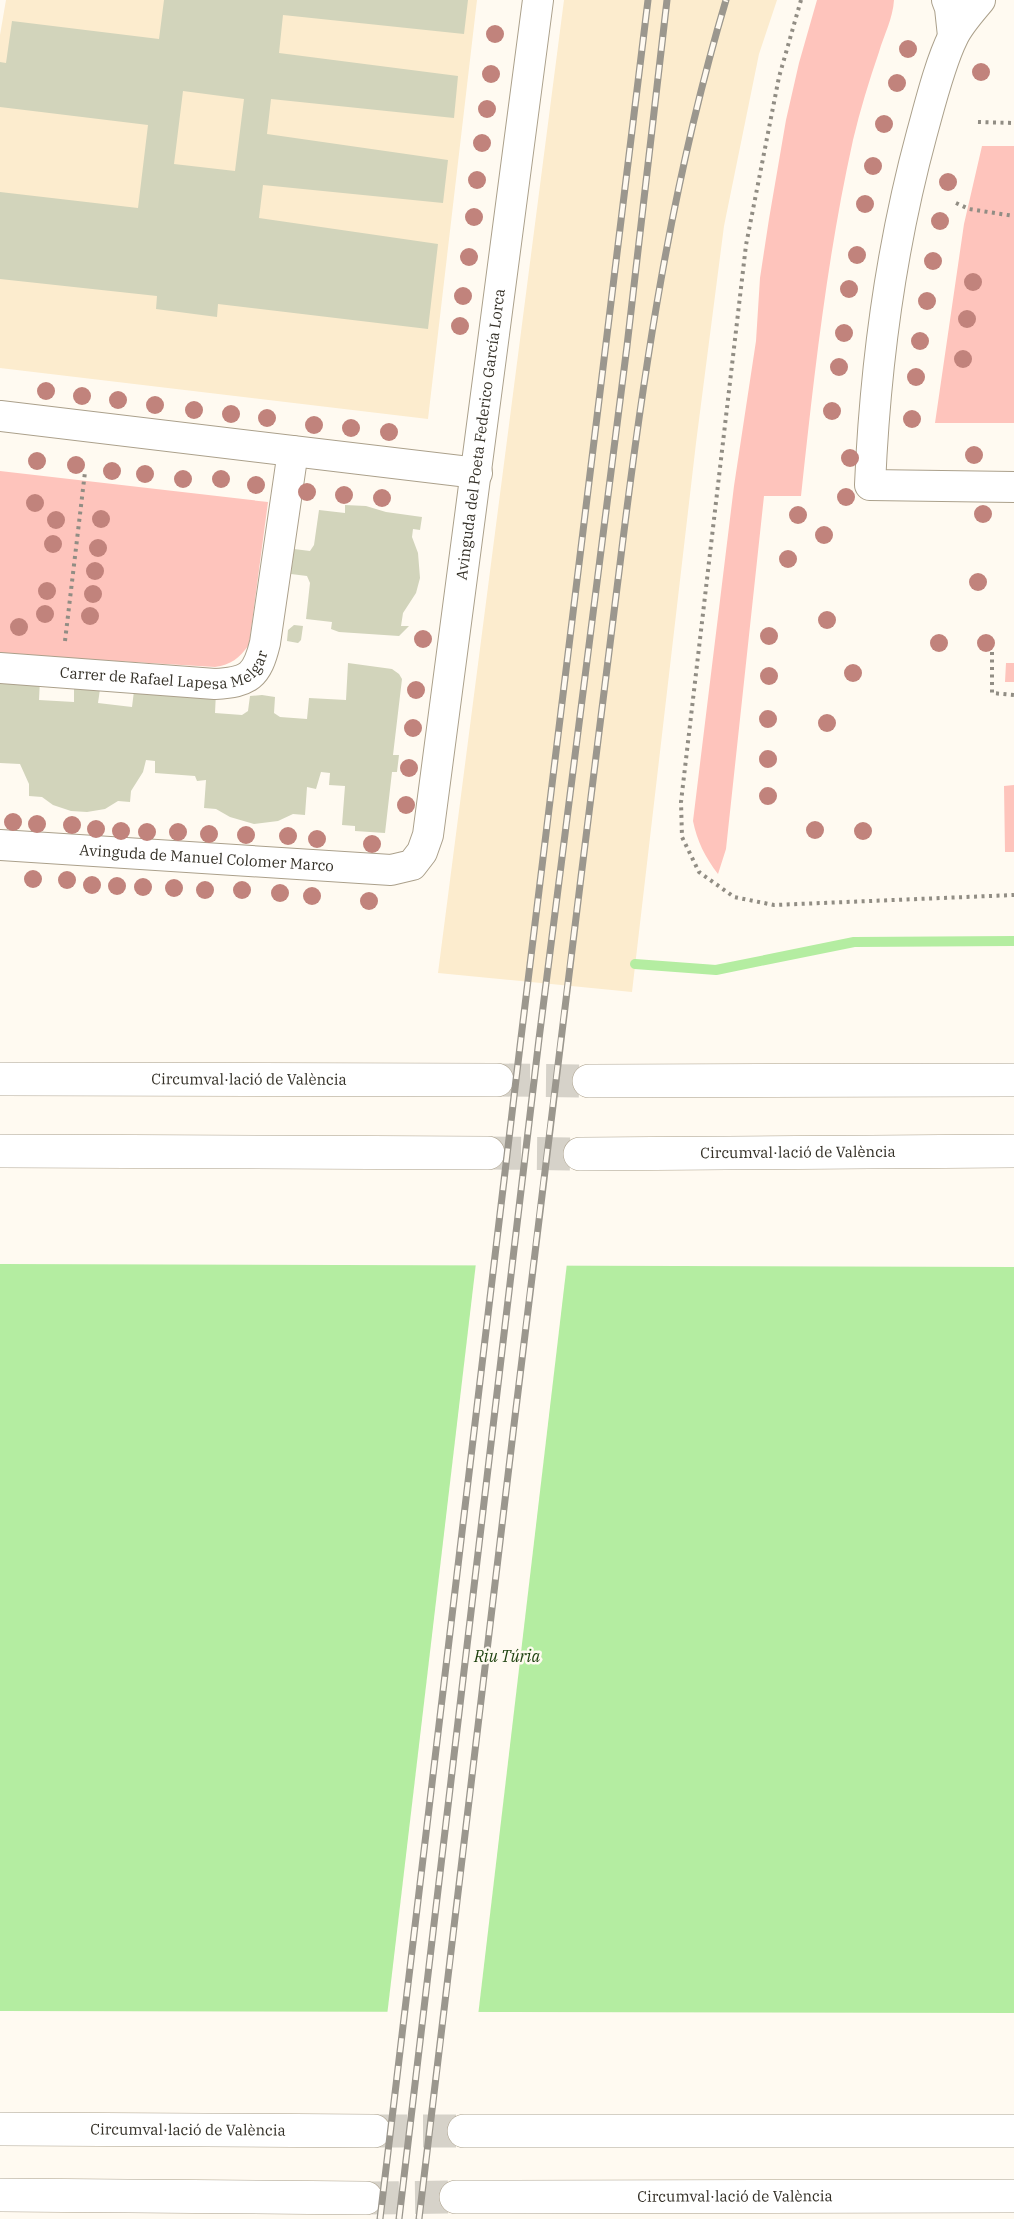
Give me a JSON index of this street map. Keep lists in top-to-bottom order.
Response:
{
  "streets": {
    "highway": ["Circumval·lació de València"],
    "street": ["Avinguda del Poeta Federico García Lorca", "Carrer de Rafael Lapesa Melgar", "Avinguda de Manuel Colomer Marco"]
  },
  "crossings": [
    ["Avinguda del Poeta Federico García Lorca", "Avinguda de Manuel Colomer Marco"]
  ],
  "water": ["Riu Túria"]
}
